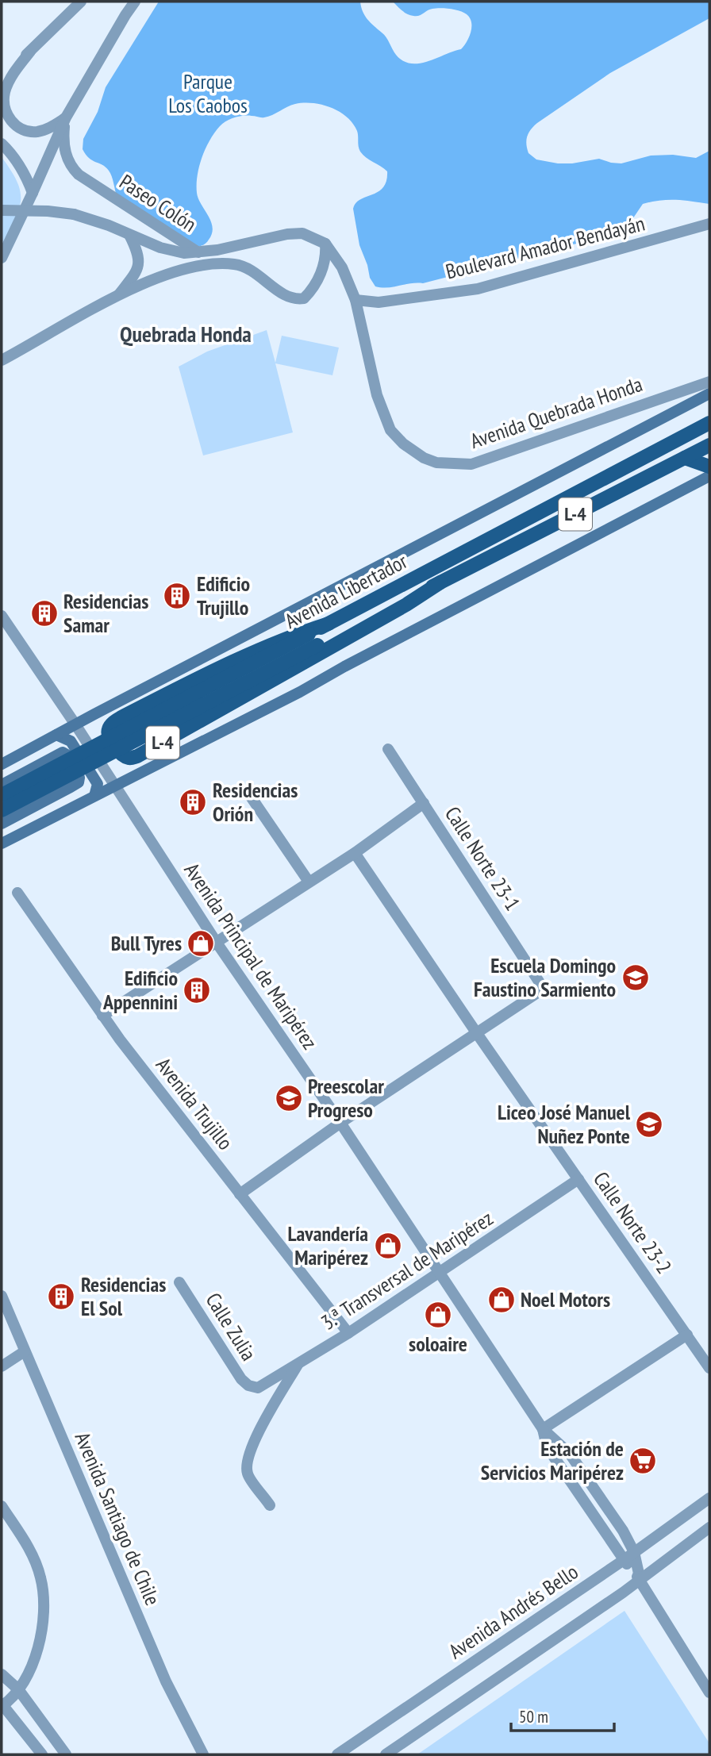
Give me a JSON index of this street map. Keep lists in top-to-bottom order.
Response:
{
  "streets": {
    "main road": ["L-4", "Avenida Libertador"],
    "street": [
      "Paseo Colón",
      "Boulevard Amador Bendayán",
      "Avenida Quebrada Honda",
      "Calle Norte 23-1",
      "Avenida Principal de Maripérez",
      "Avenida Trujillo",
      "Calle Norte 23-2",
      "3.ª Transversal de Maripérez",
      "Calle Zulia",
      "Avenida Santiago de Chile",
      "Avenida Andrés Bello"
    ]
  },
  "crossings": [
    ["Boulevard Amador Bendayán", "Avenida Quebrada Honda"],
    ["L-4", "Avenida Libertador"],
    ["L-4", "Avenida Principal de Maripérez"],
    ["Avenida Libertador", "Avenida Principal de Maripérez"],
    ["Calle Norte 23-1", "Calle Norte 23-2"],
    ["Avenida Principal de Maripérez", "3.ª Transversal de Maripérez"],
    ["Avenida Principal de Maripérez", "Avenida Andrés Bello"],
    ["Avenida Trujillo", "3.ª Transversal de Maripérez"],
    ["Calle Norte 23-2", "3.ª Transversal de Maripérez"],
    ["3.ª Transversal de Maripérez", "Calle Zulia"]
  ],
  "districts": ["Quebrada Honda"],
  "parks": ["Parque Los Caobos"],
  "places": {
    "building": [
      "Edificio Trujillo",
      "Residencias Samar",
      "Residencias Orión",
      "Edificio Appennini",
      "Residencias El Sol"
    ],
    "shop": [
      "Bull Tyres",
      "Lavandería Maripérez",
      "Noel Motors",
      "soloaire"
    ],
    "school or university": ["Escuela Domingo Faustino Sarmiento", "Preescolar Progreso", "Liceo José Manuel Nuñez Ponte"],
    "supermarket": ["Estación de Servicios Maripérez"]
  },
  "scale_bar": "50 m"
}
